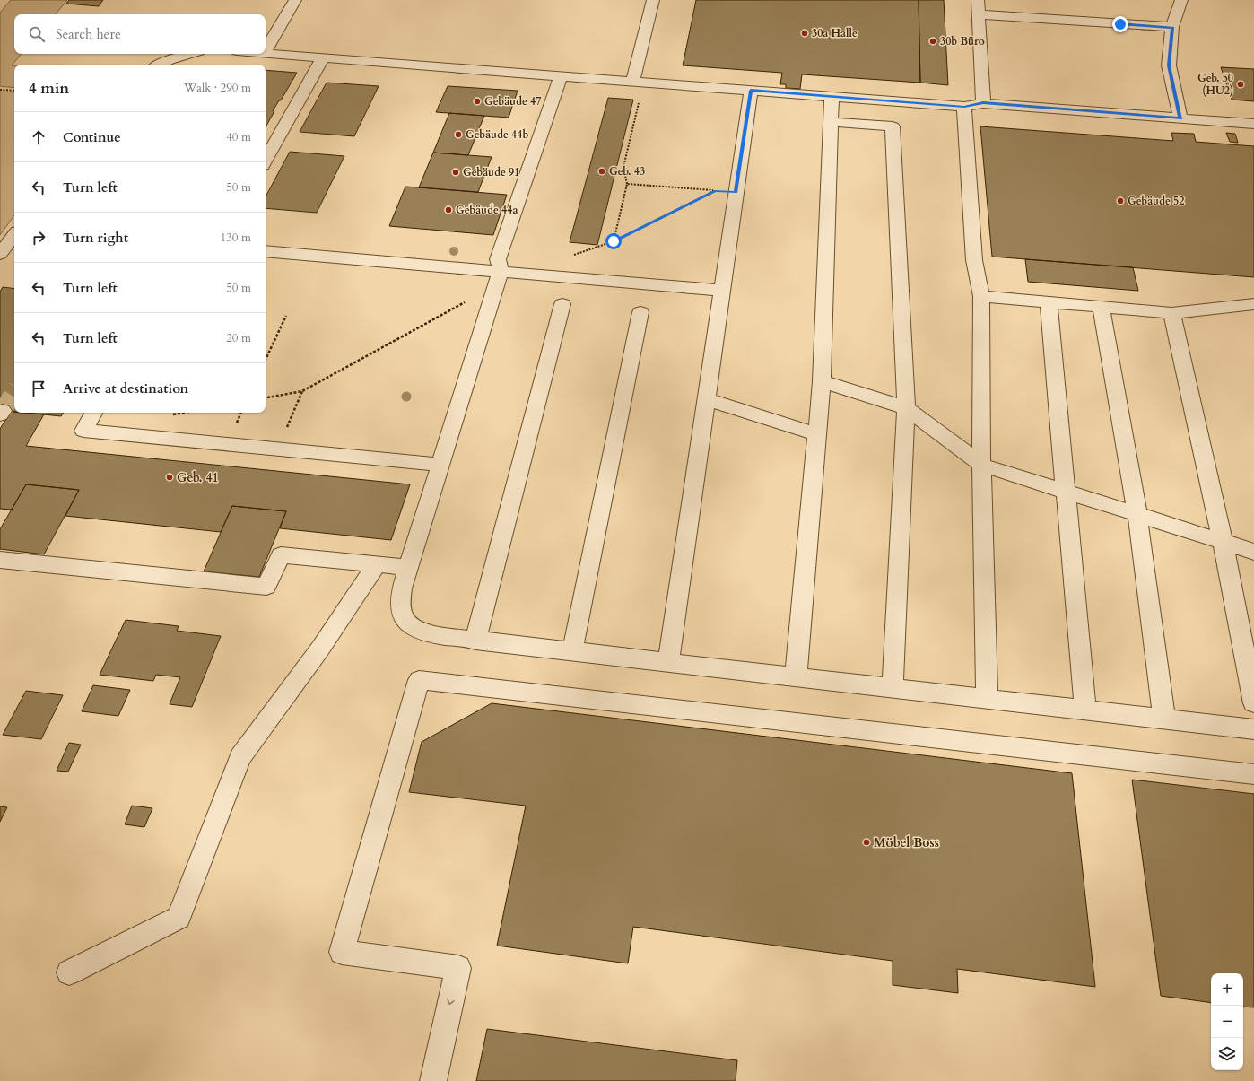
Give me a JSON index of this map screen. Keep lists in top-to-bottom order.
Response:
{
  "places": [
    "30a Halle",
    "30b Büro",
    "Geb. 50 (HU2)",
    "Gebäude 47",
    "Gebäude 44b",
    "Geb. 43",
    "Gebäude 91",
    "Gebäude 52",
    "Gebäude 44a",
    "Geb. 41",
    "Möbel Boss"
  ],
  "page": {
    "search": "Search here",
    "heading": ["4 min", "Walk · 290 m"],
    "list": [
      ["Continue", "40 m"],
      ["Turn left", "50 m"],
      ["Turn right", "130 m"],
      ["Turn left", "50 m"],
      ["Turn left", "20 m"],
      "Arrive at destination"
    ],
    "map_buttons": ["+", "−"]
  }
}
